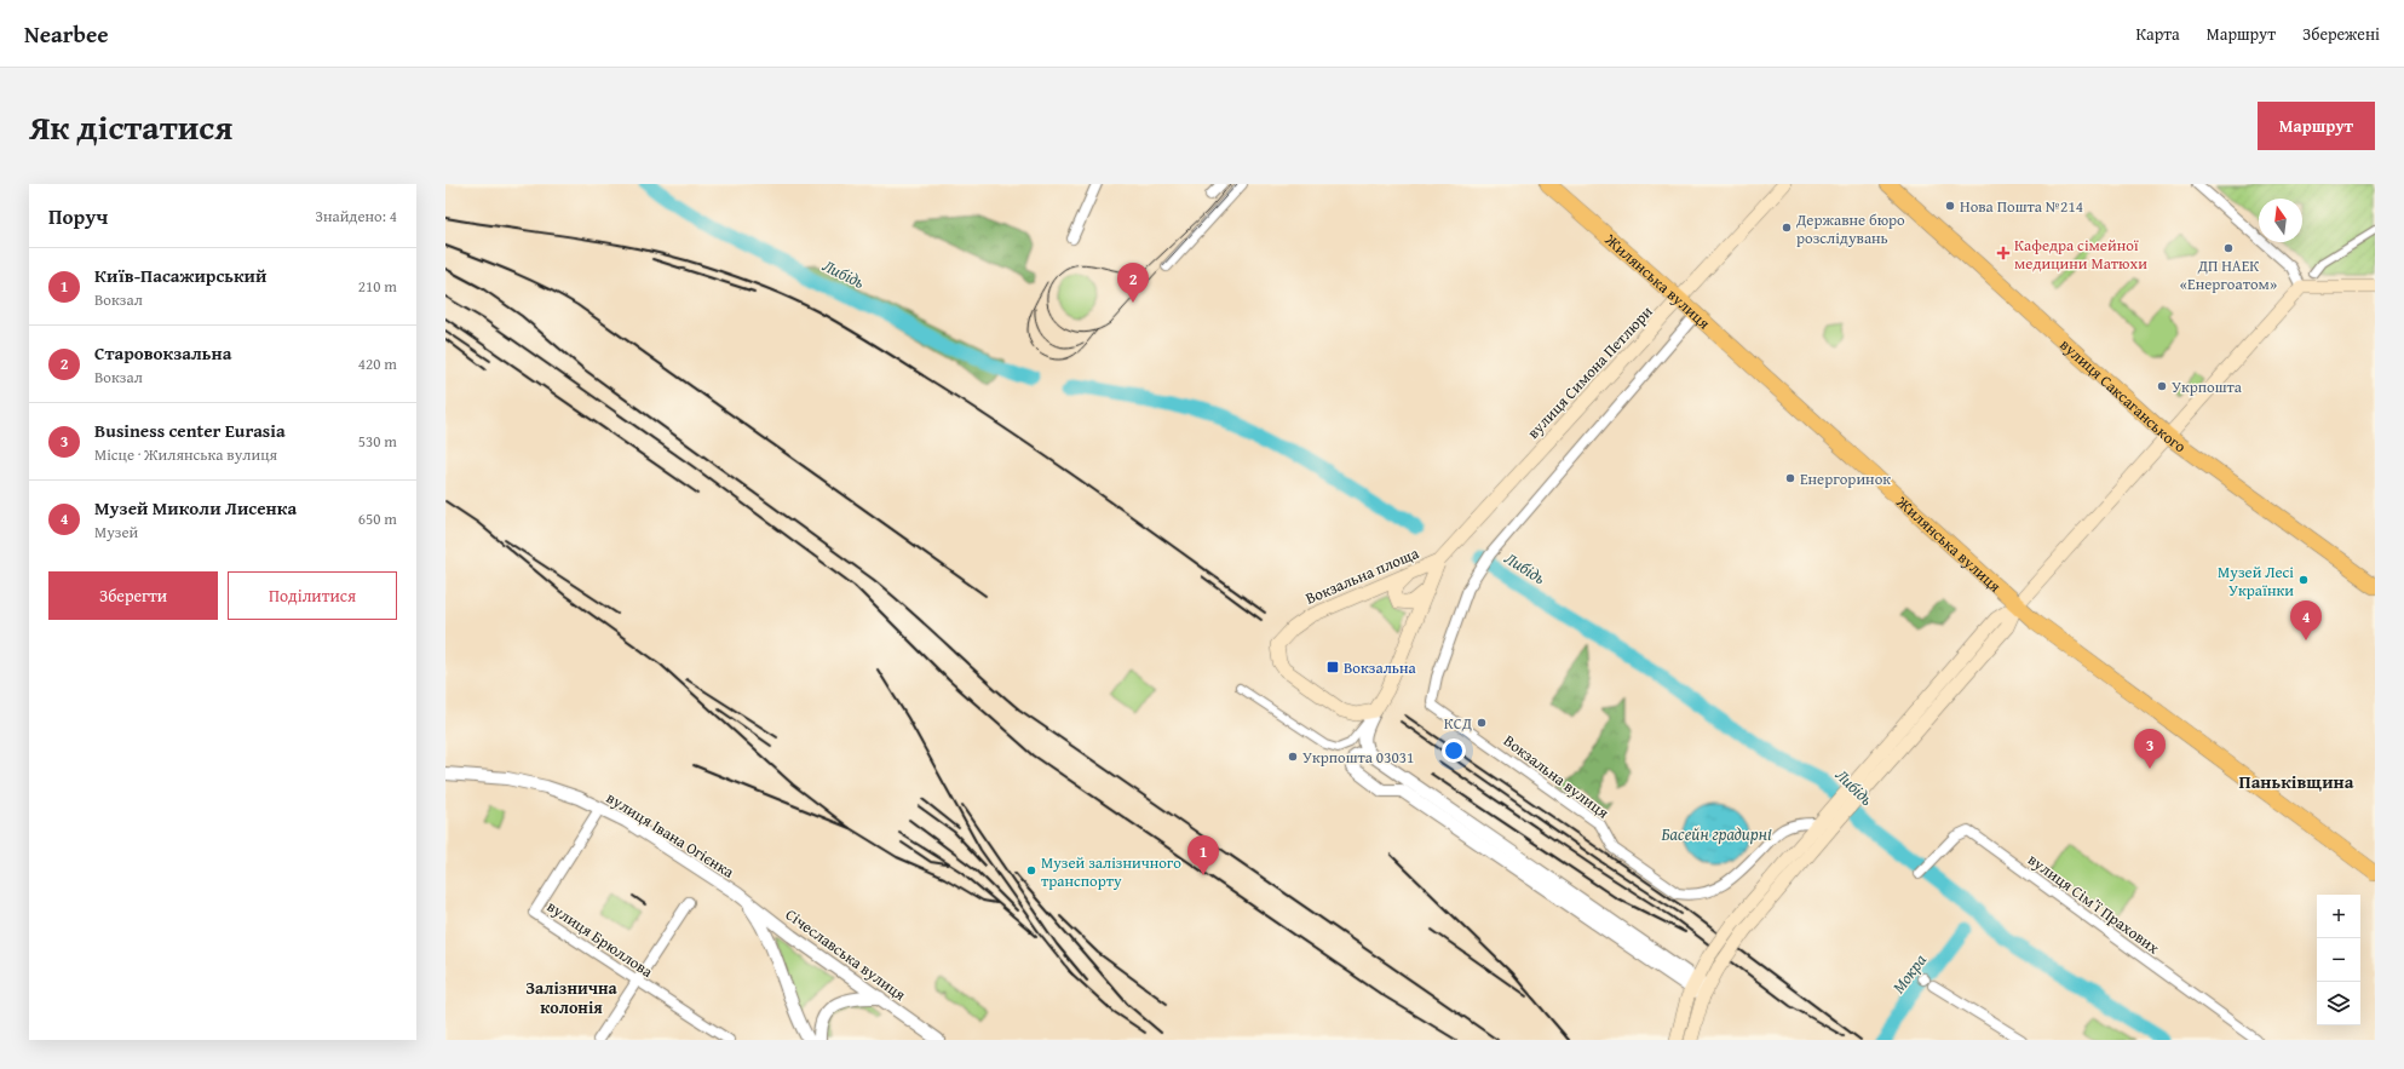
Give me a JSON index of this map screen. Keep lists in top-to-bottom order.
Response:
{
  "streets": {
    "main road": [
      "Жилянська вулиця",
      "вулиця Симона Петлюри",
      "вулиця Саксаганського",
      "Вокзальна площа"
    ],
    "street": [
      "Вокзальна вулиця",
      "вулиця Івана Огієнка",
      "вулиця Сімʼї Прахових",
      "вулиця Брюллова",
      "Січеславська вулиця"
    ]
  },
  "crossings": [
    ["Жилянська вулиця", "вулиця Симона Петлюри"],
    ["Жилянська вулиця", "Вокзальна вулиця"],
    ["вулиця Симона Петлюри", "Вокзальна площа"],
    ["вулиця Івана Огієнка", "вулиця Брюллова"],
    ["вулиця Івана Огієнка", "Січеславська вулиця"]
  ],
  "districts": ["Паньківщина", "Залізнична колонія"],
  "water": ["Либідь", "Басейн градирні", "Мокра"],
  "places": {
    "other": [
      "Нова Пошта №214",
      "Державне бюро розслідувань",
      "ДП НАЕК «Енергоатом»",
      "Укрпошта",
      "Енергоринок",
      "Музей Лесі Українки",
      "КСД",
      "Укрпошта 03031",
      "Музей залізничного транспорту"
    ],
    "health": ["Кафедра сімейної медицини Матюхи"],
    "transit": ["Вокзальна"]
  },
  "north": "top",
  "page": {
    "header": "Nearbee",
    "nav": ["Карта", "Маршрут", "Збережені"],
    "title": "Як дістатися",
    "buttons": [
      "Маршрут",
      ["Зберегти", "Поділитися"]
    ],
    "heading": ["Поруч", "Знайдено: 4"],
    "list": [
      {
        "mark": "1",
        "name": "Київ-Пасажирський",
        "note": "Вокзал",
        "value": "210 m"
      },
      {
        "mark": "2",
        "name": "Старовокзальна",
        "note": "Вокзал",
        "value": "420 m"
      },
      {
        "mark": "3",
        "name": "Business center Eurasia",
        "note": "Місце · Жилянська вулиця",
        "value": "530 m"
      },
      {
        "mark": "4",
        "name": "Музей Миколи Лисенка",
        "note": "Музей",
        "value": "650 m"
      }
    ],
    "pins": [
      "2",
      "4",
      "3",
      "1"
    ],
    "map_buttons": ["+", "−"]
  }
}
